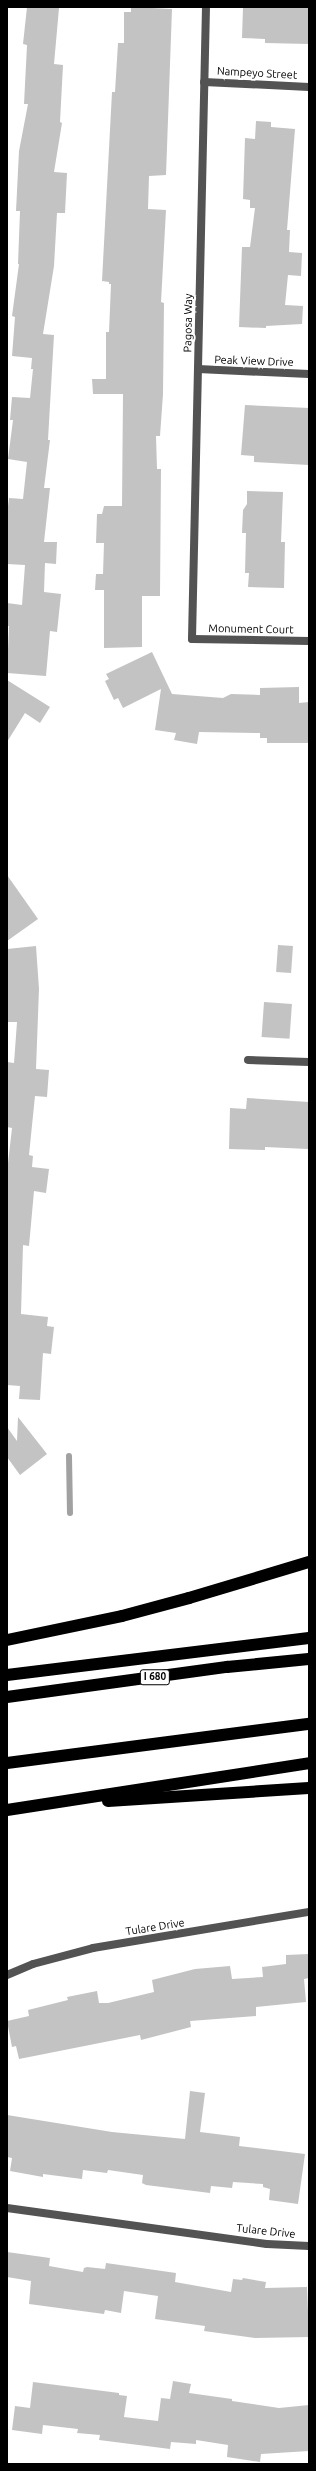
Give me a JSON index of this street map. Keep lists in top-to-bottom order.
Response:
{
  "streets": {
    "highway": ["I 680"],
    "street": [
      "Nampeyo Street",
      "Pagosa Way",
      "Peak View Drive",
      "Monument Court",
      "Tulare Drive"
    ]
  },
  "crossings": [
    ["Nampeyo Street", "Pagosa Way"],
    ["Pagosa Way", "Peak View Drive"],
    ["Pagosa Way", "Monument Court"]
  ]
}
